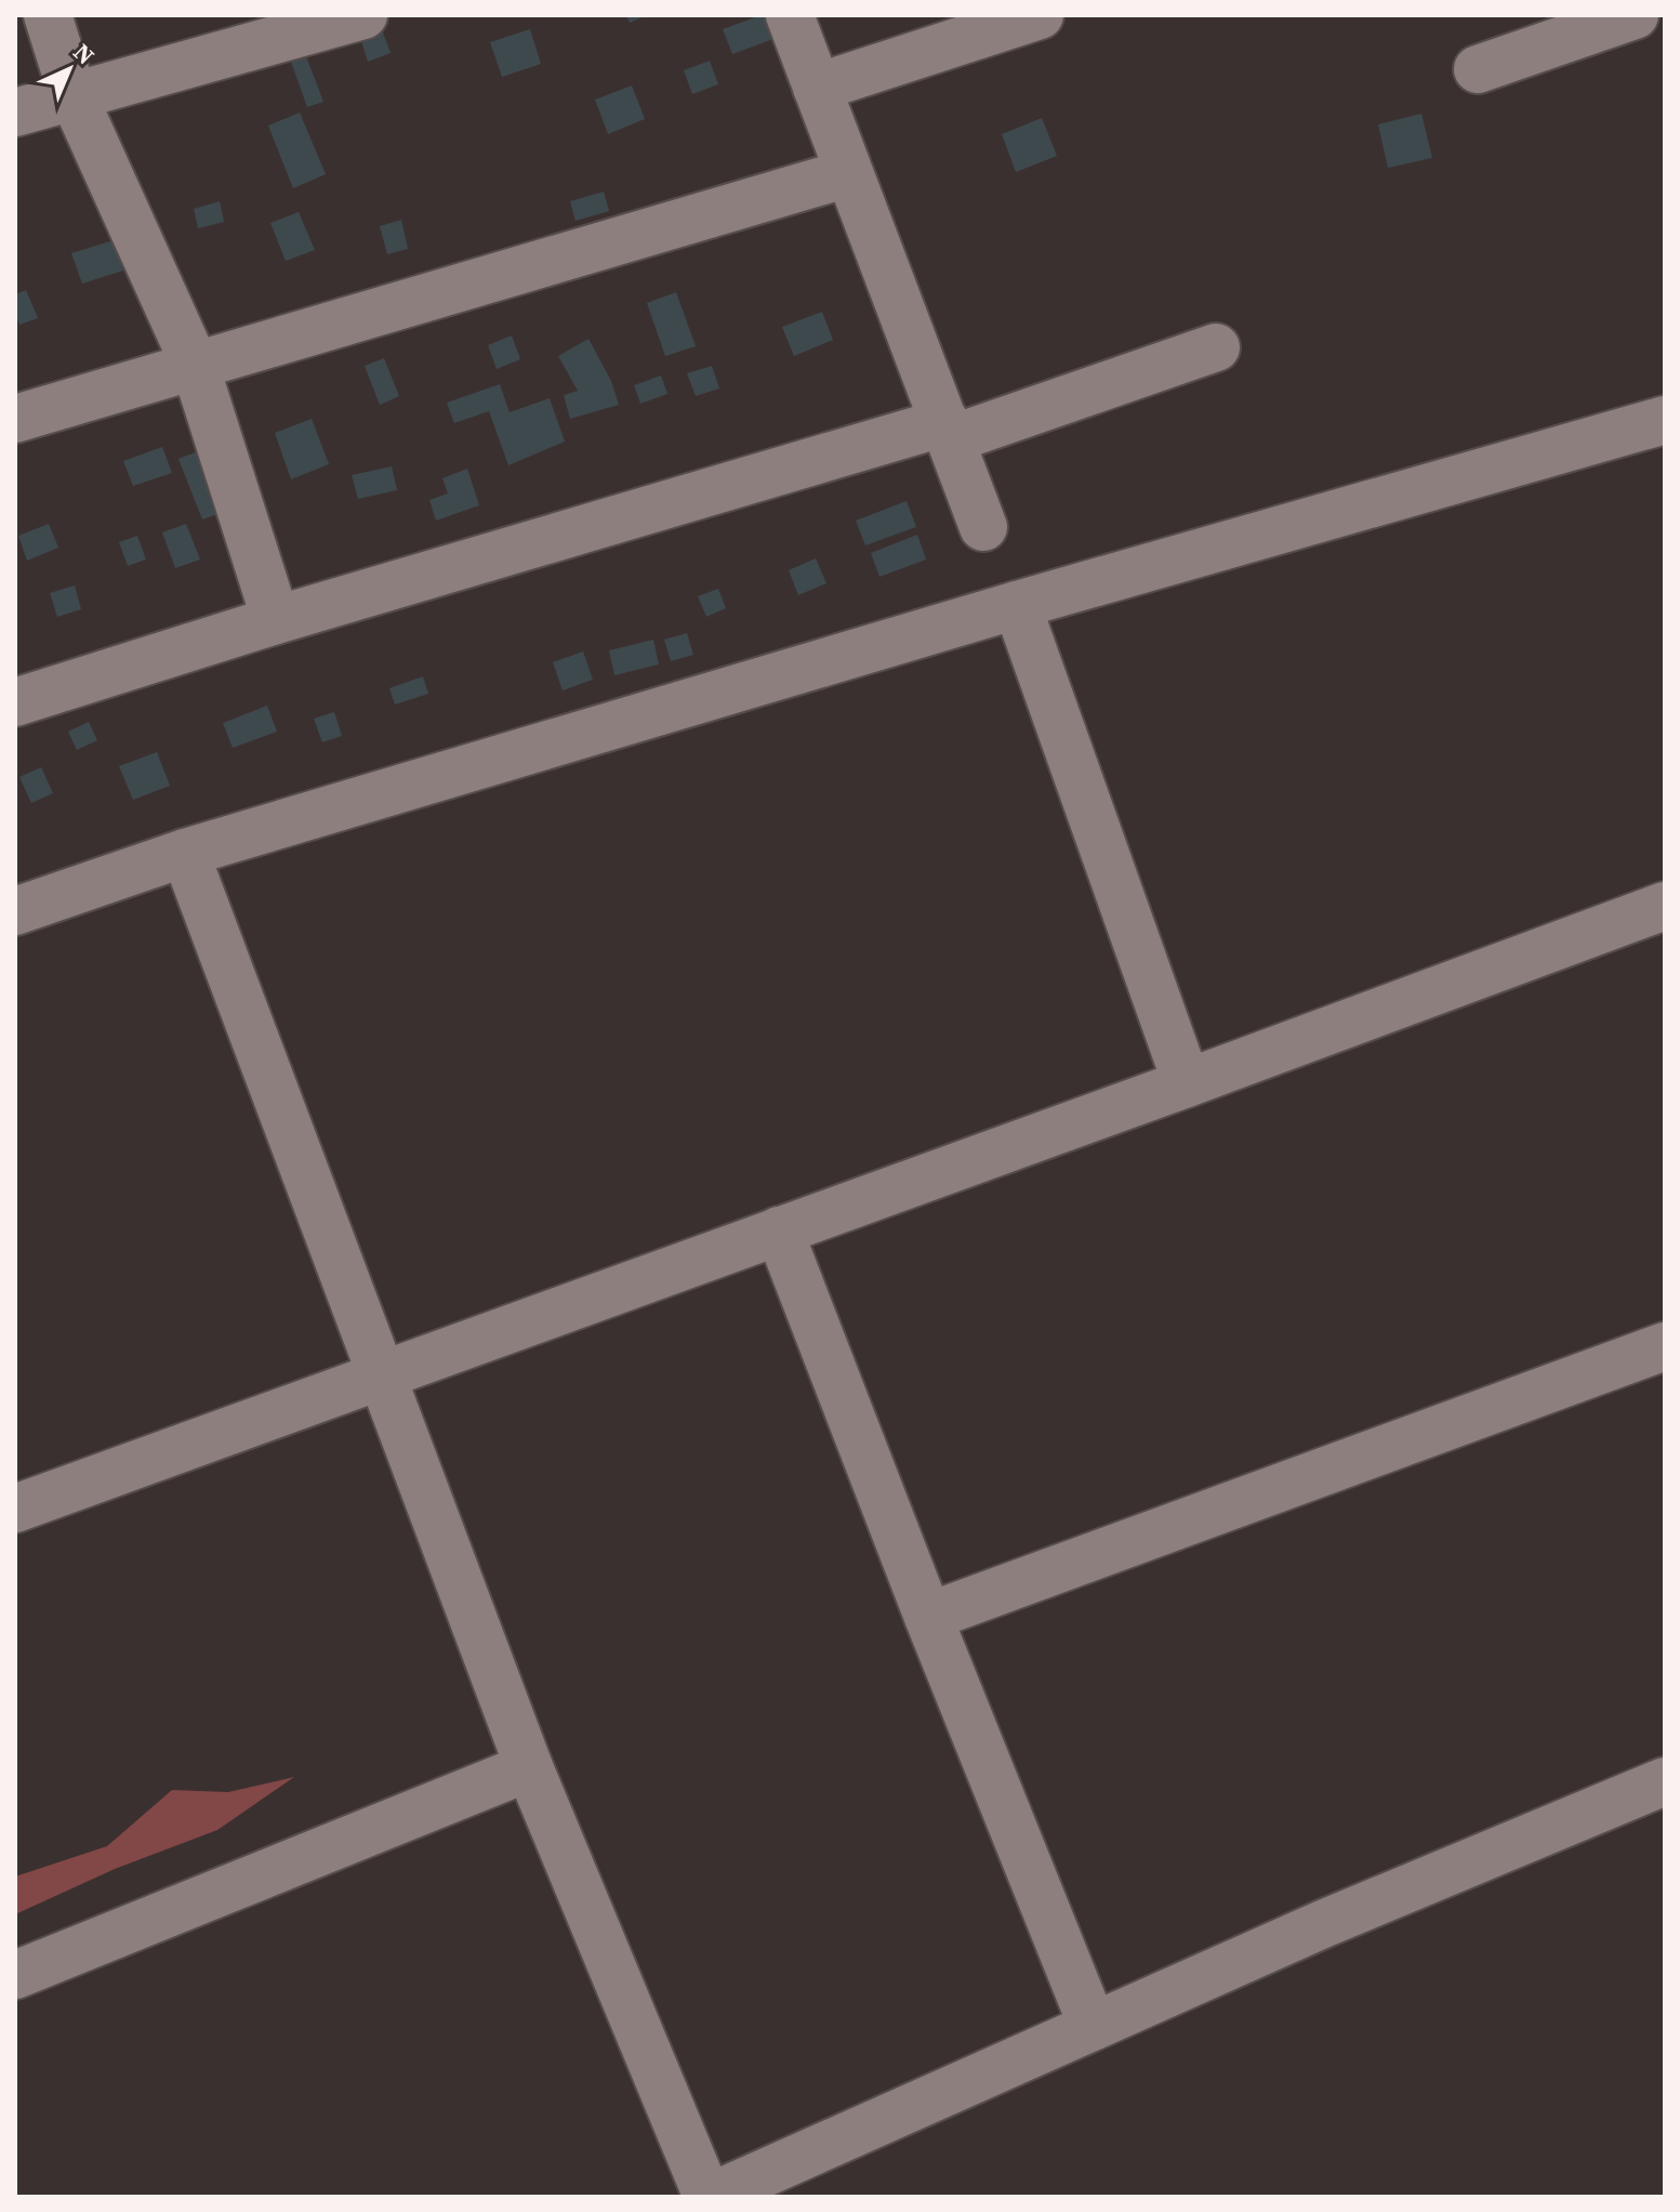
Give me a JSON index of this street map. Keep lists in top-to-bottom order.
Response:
{
  "north": "top right"
}
